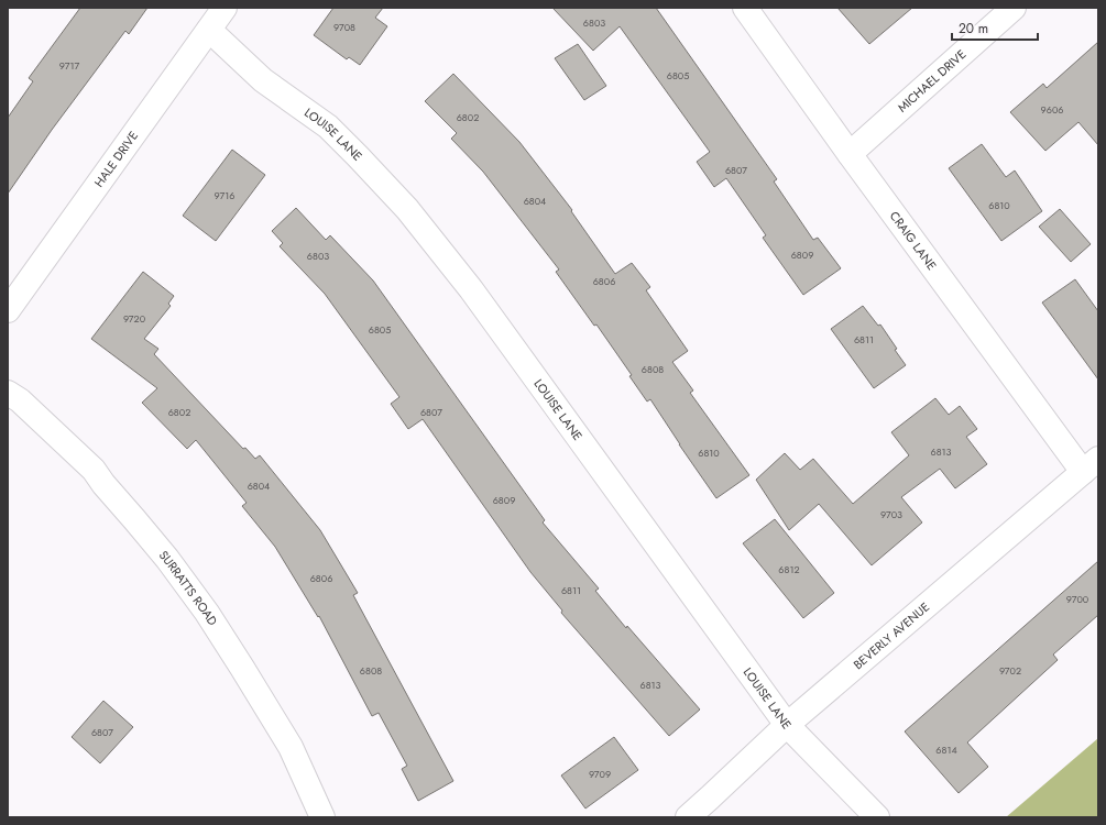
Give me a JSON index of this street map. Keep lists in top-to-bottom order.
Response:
{
  "streets": {
    "street": [
      "MICHAEL DRIVE",
      "LOUISE LANE",
      "HALE DRIVE",
      "CRAIG LANE",
      "SURRATTS ROAD",
      "BEVERLY AVENUE"
    ]
  },
  "crossings": [
    ["MICHAEL DRIVE", "CRAIG LANE"],
    ["LOUISE LANE", "HALE DRIVE"],
    ["LOUISE LANE", "BEVERLY AVENUE"],
    ["CRAIG LANE", "BEVERLY AVENUE"]
  ],
  "house_numbers": [
    "6803",
    "9708",
    "9717",
    "6805",
    "9606",
    "6802",
    "6807",
    "9716",
    "6804",
    "6810",
    "6809",
    "6803",
    "6806",
    "9720",
    "6805",
    "6811",
    "6808",
    "6802",
    "6807",
    "6813",
    "6810",
    "6804",
    "6809",
    "9703",
    "6812",
    "6806",
    "6811",
    "9700",
    "6808",
    "9702",
    "6813",
    "6807",
    "6814",
    "9709"
  ],
  "scale_bar": "20 m"
}
